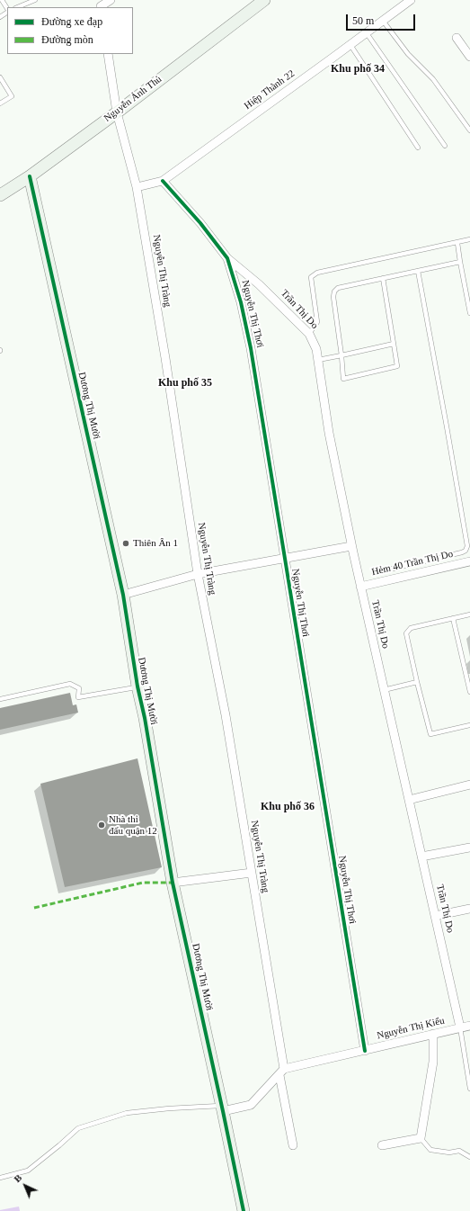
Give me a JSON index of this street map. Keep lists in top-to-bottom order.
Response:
{
  "streets": {
    "street": [
      "Hiệp Thành 22",
      "Nguyễn Ảnh Thủ",
      "Nguyễn Thị Tràng",
      "Trần Thị Do",
      "Nguyễn Thị Thơi",
      "Dương Thị Mười",
      "Hẻm 40 Trần Thị Do",
      "Nguyễn Thị Kiểu"
    ]
  },
  "crossings": [
    ["Hiệp Thành 22", "Nguyễn Thị Tràng"],
    ["Hiệp Thành 22", "Nguyễn Thị Thơi"],
    ["Nguyễn Ảnh Thủ", "Nguyễn Thị Tràng"],
    ["Nguyễn Ảnh Thủ", "Dương Thị Mười"],
    ["Nguyễn Thị Tràng", "Nguyễn Thị Kiểu"],
    ["Trần Thị Do", "Nguyễn Thị Thơi"],
    ["Trần Thị Do", "Hẻm 40 Trần Thị Do"],
    ["Trần Thị Do", "Nguyễn Thị Kiểu"],
    ["Nguyễn Thị Thơi", "Nguyễn Thị Kiểu"]
  ],
  "districts": ["Khu phố 34", "Khu phố 35", "Khu phố 36"],
  "places": ["Thiên Ân 1", "Nhà thi đấu quận 12"],
  "legend": ["Đường xe đạp", "Đường mòn"],
  "scale_bar": "50 m",
  "north": "top left"
}
